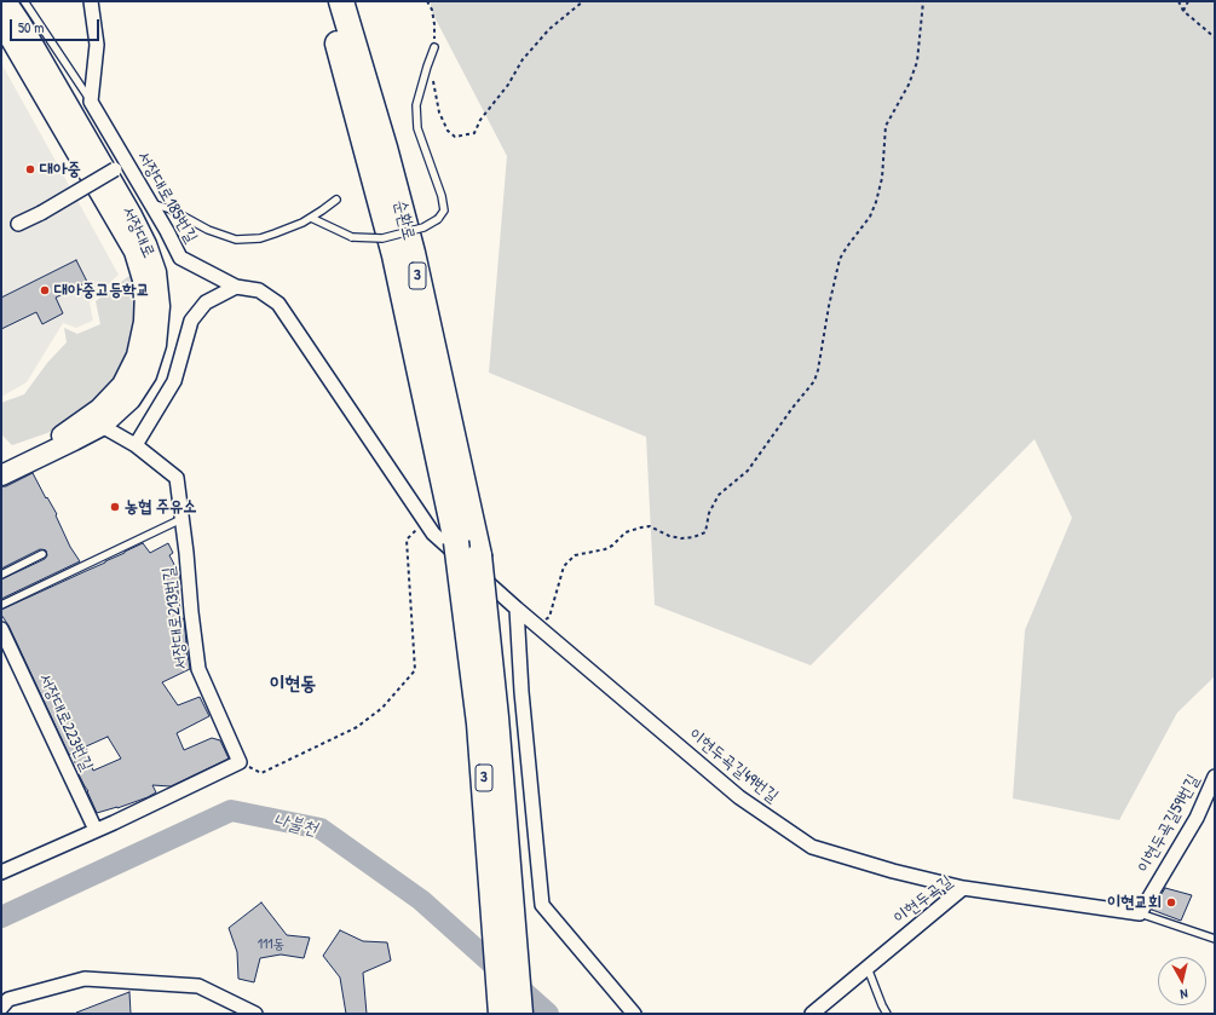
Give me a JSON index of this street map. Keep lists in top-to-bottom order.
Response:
{
  "streets": {
    "highway": ["순환로", "3"],
    "street": [
      "서장대로185번길",
      "서장대로",
      "서장대로213번길",
      "서장대로223번길",
      "이현두곡길49번길",
      "이현두곡길59번길",
      "이현두곡길"
    ]
  },
  "crossings": [
    ["서장대로185번길", "이현두곡길49번길"],
    ["서장대로", "서장대로213번길"],
    ["이현두곡길49번길", "이현두곡길"],
    ["이현두곡길59번길", "이현두곡길"]
  ],
  "districts": ["이현동"],
  "water": ["나불천"],
  "places": [
    "대아중",
    "대아중고등학교",
    "농협 주유소",
    "이현교회"
  ],
  "house_numbers": ["111동"],
  "scale_bar": "50 m",
  "north": "bottom"
}
